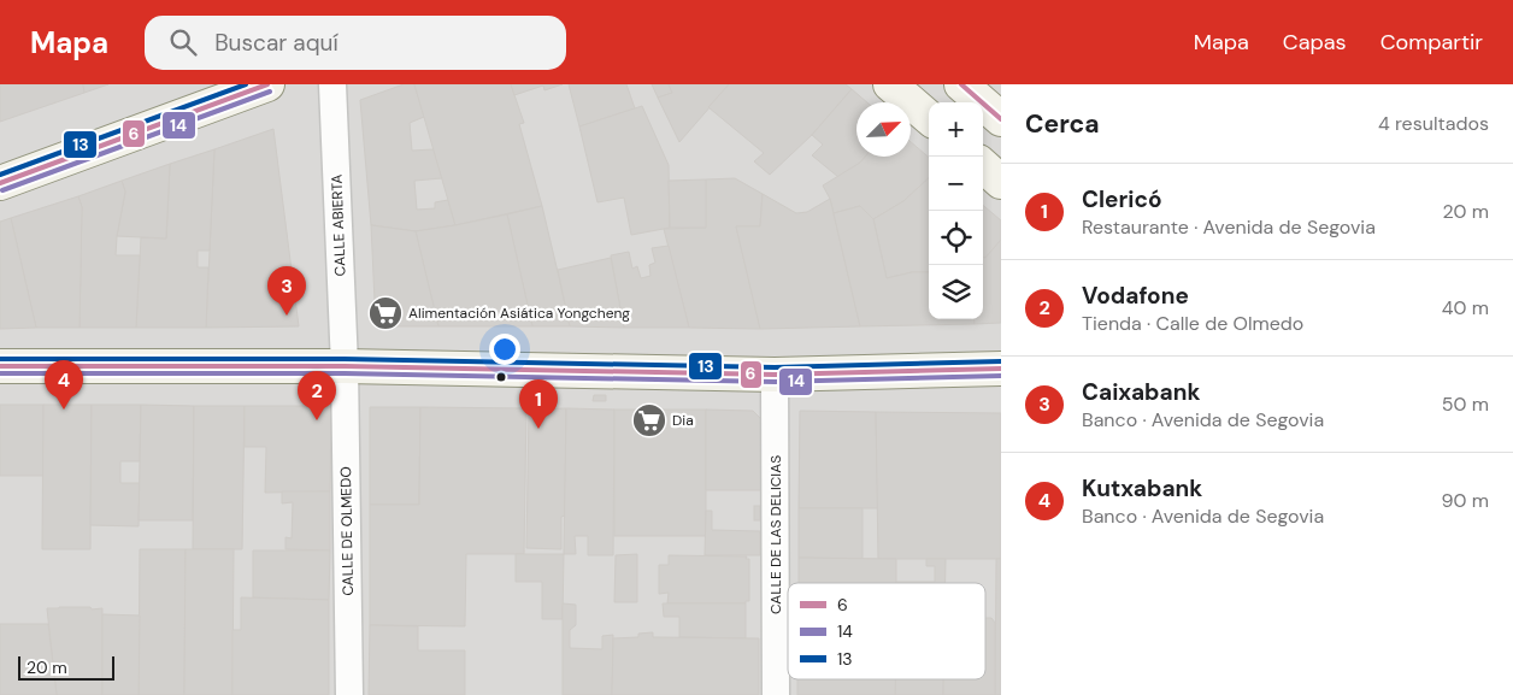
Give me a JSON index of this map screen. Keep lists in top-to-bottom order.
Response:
{
  "streets": {
    "street": ["CALLE ABIERTA", "CALLE DE OLMEDO", "CALLE DE LAS DELICIAS"]
  },
  "crossings": [
    ["CALLE ABIERTA", "CALLE DE OLMEDO"]
  ],
  "places": {
    "supermarket": ["Alimentación Asiática Yongcheng", "Dia"]
  },
  "lines": ["transit line 6", "transit line 13", "transit line 14"],
  "legend": ["6", "14", "13"],
  "scale_bar": "20 m",
  "north": "top right",
  "page": {
    "header": "Mapa",
    "search": "Buscar aquí",
    "nav": ["Mapa", "Capas", "Compartir"],
    "heading": ["Cerca", "4 resultados"],
    "map_buttons": ["+", "−"],
    "list": [
      {
        "mark": "1",
        "name": "Clericó",
        "note": "Restaurante · Avenida de Segovia",
        "value": "20 m"
      },
      {
        "mark": "2",
        "name": "Vodafone",
        "note": "Tienda · Calle de Olmedo",
        "value": "40 m"
      },
      {
        "mark": "3",
        "name": "Caixabank",
        "note": "Banco · Avenida de Segovia",
        "value": "50 m"
      },
      {
        "mark": "4",
        "name": "Kutxabank",
        "note": "Banco · Avenida de Segovia",
        "value": "90 m"
      }
    ],
    "pins": [
      "3",
      "4",
      "2",
      "1"
    ],
    "scale": "20 m"
  }
}
